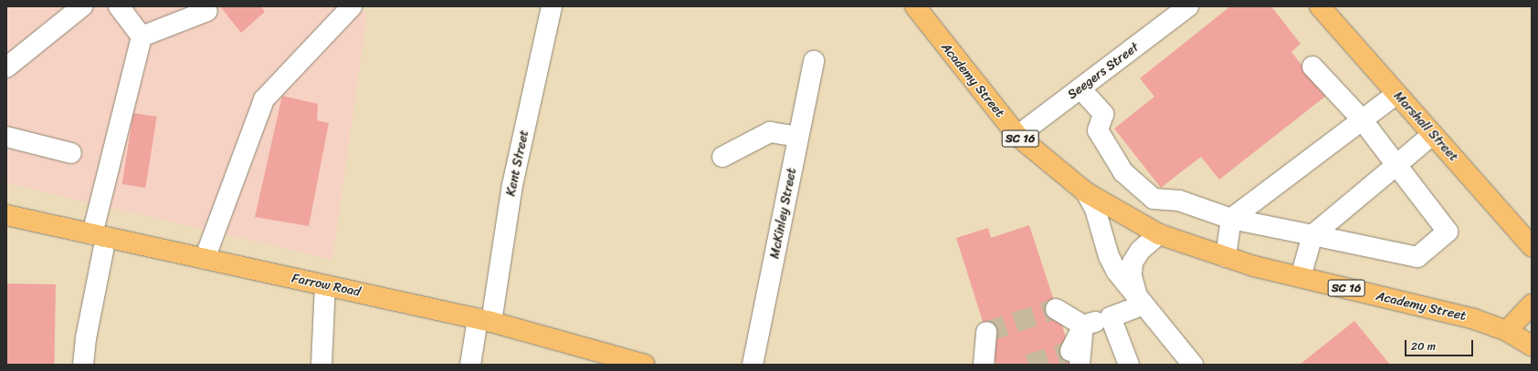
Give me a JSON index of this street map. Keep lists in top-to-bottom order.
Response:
{
  "streets": {
    "main road": [
      "Academy Street",
      "Marshall Street",
      "SC 16",
      "Farrow Road"
    ],
    "street": ["Seegers Street", "Kent Street", "McKinley Street"]
  },
  "crossings": [
    ["Seegers Street", "Academy Street"],
    ["Kent Street", "Farrow Road"]
  ],
  "scale_bar": "20 m"
}
